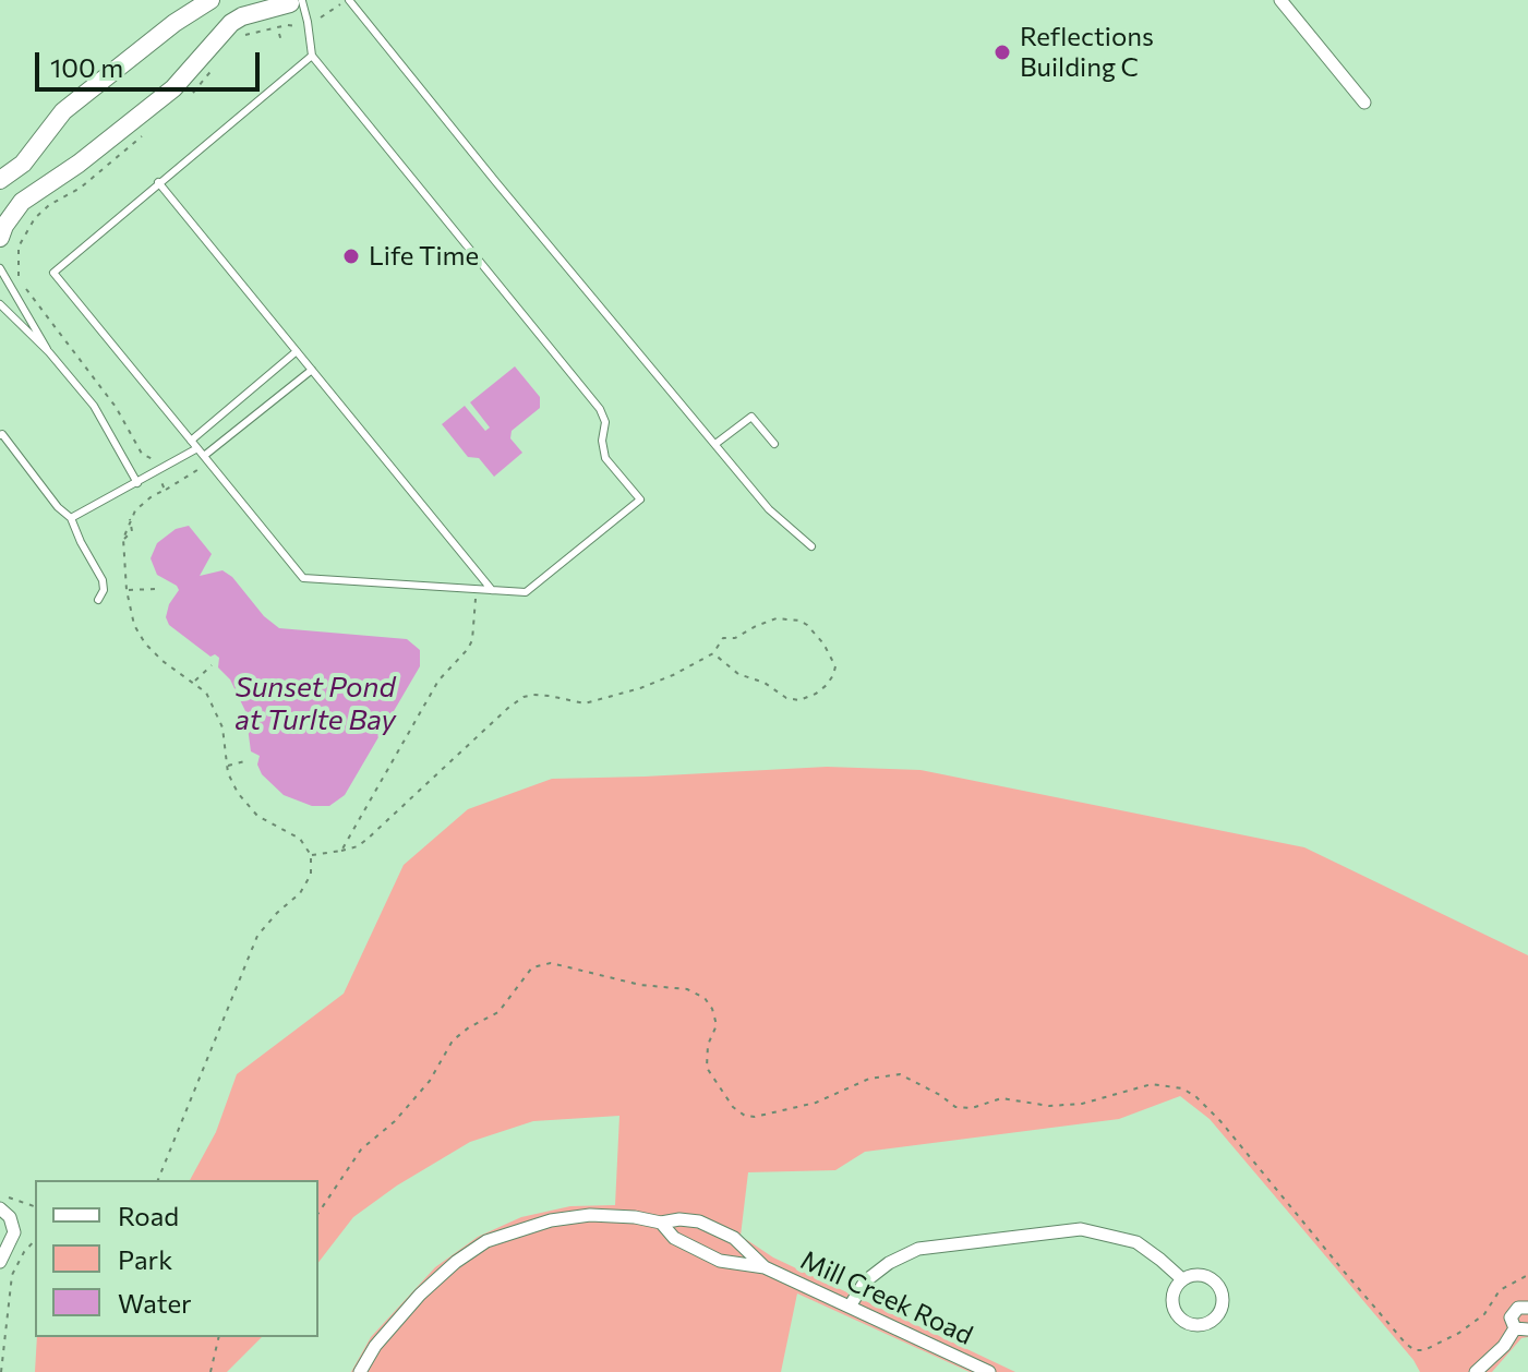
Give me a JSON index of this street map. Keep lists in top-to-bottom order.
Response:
{
  "streets": {
    "street": ["Mill Creek Road"]
  },
  "water": ["Sunset Pond at Turlte Bay"],
  "places": ["Reflections Building C", "Life Time"],
  "legend": ["Road", "Park", "Water"],
  "scale_bar": "100 m"
}
